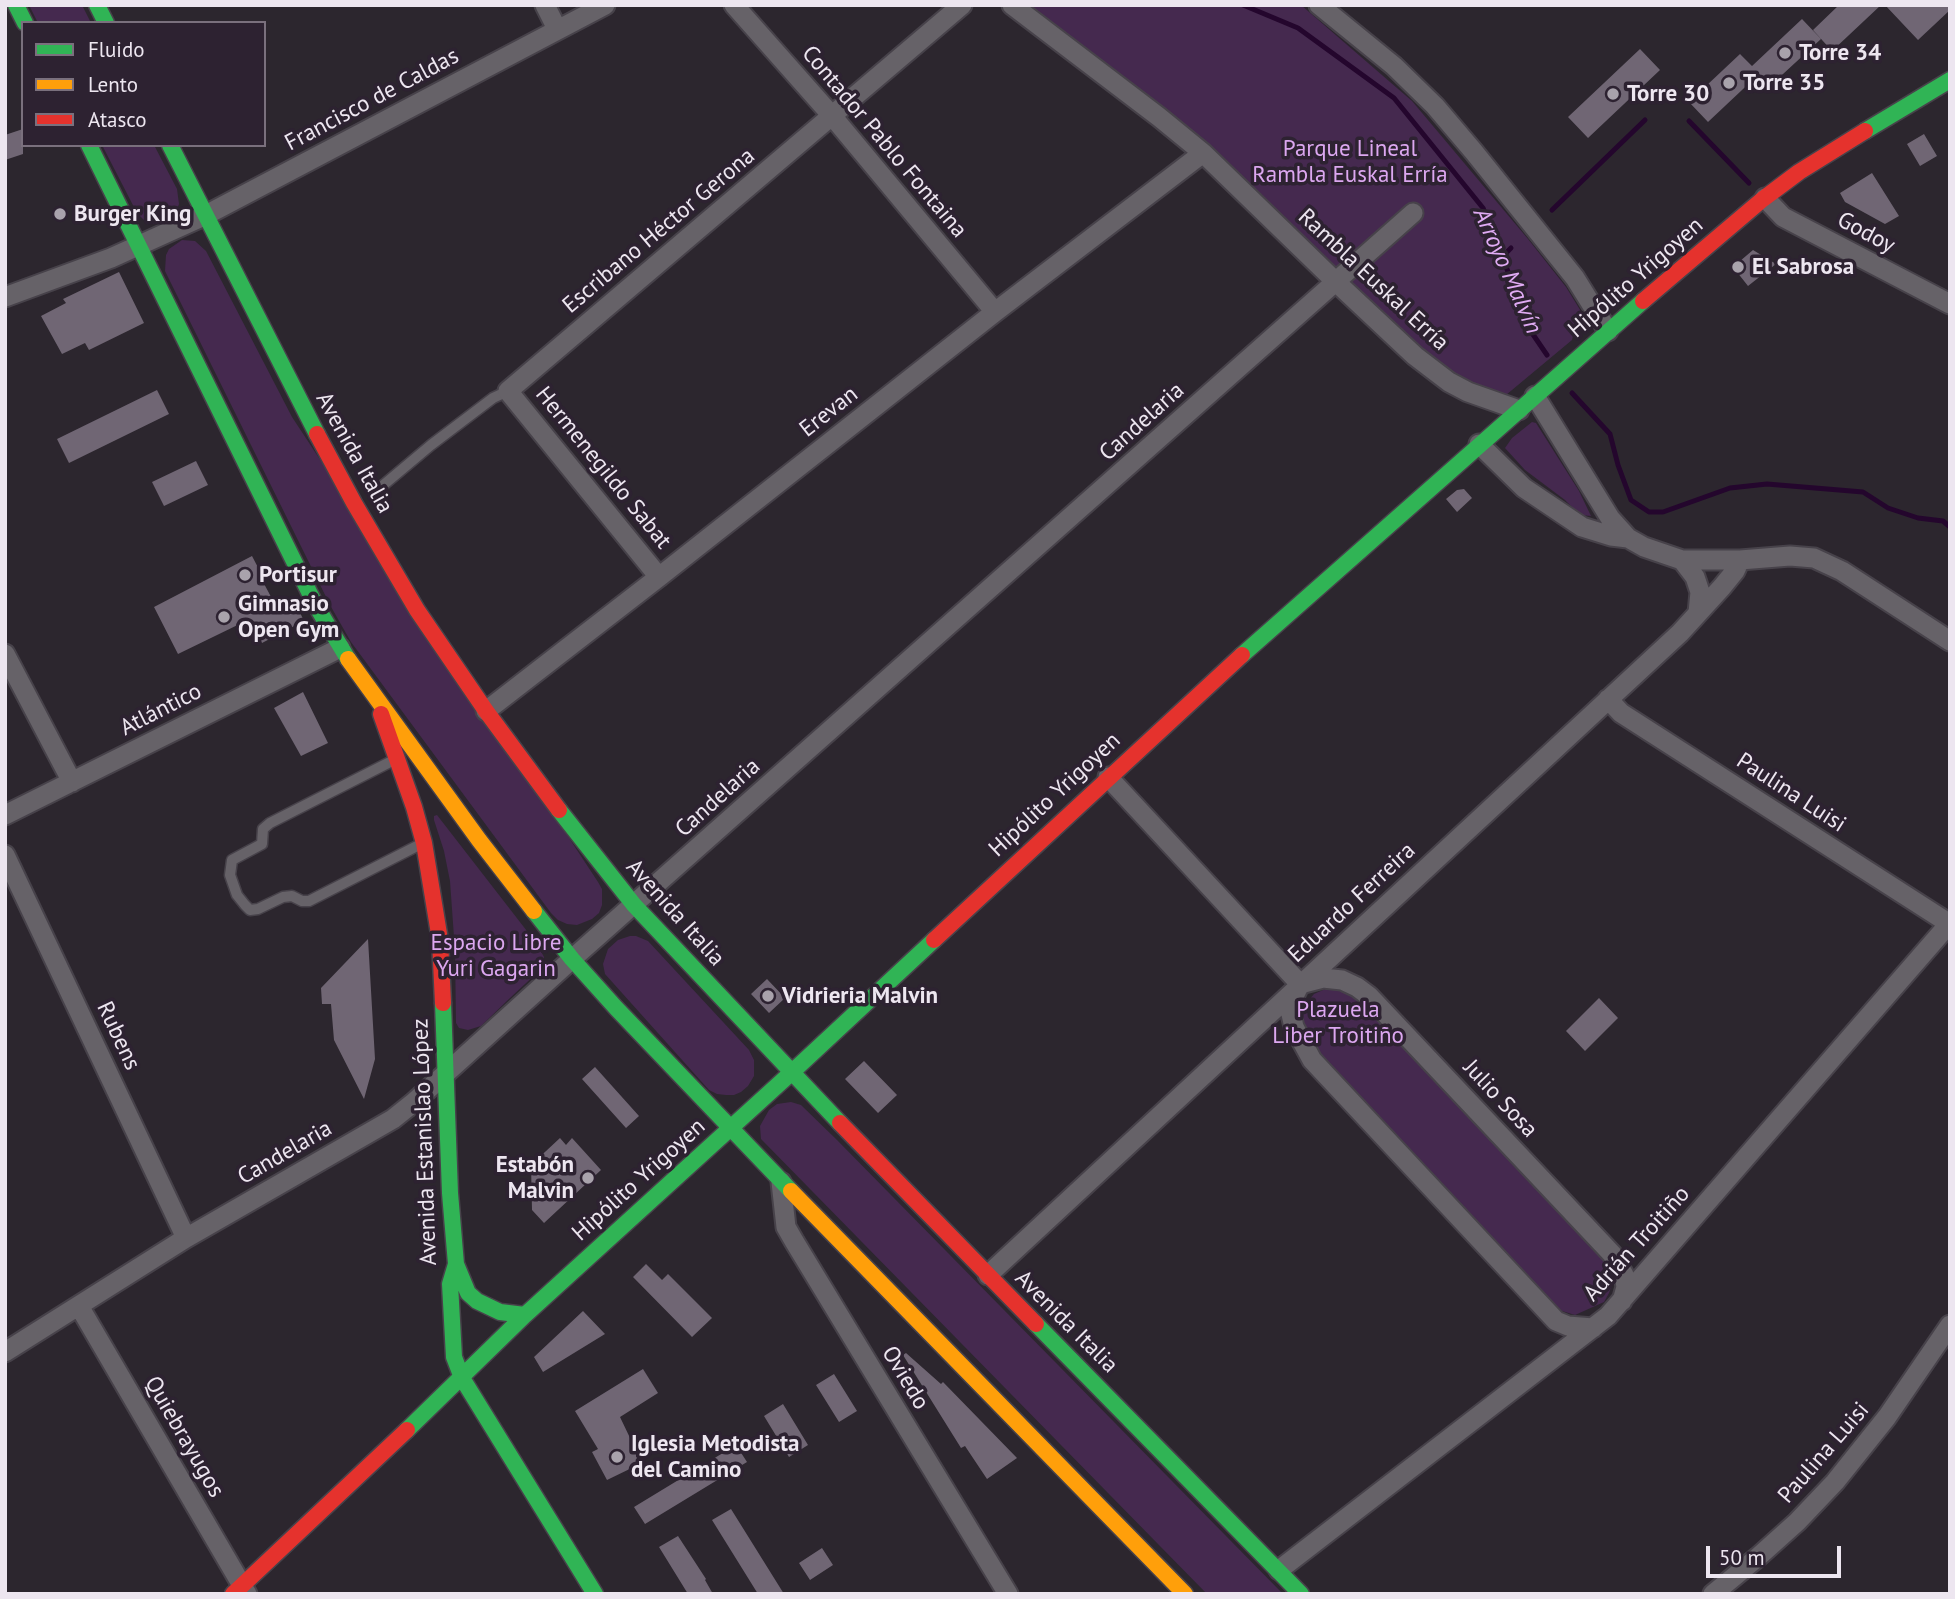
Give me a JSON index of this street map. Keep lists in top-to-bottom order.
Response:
{
  "streets": {
    "main road": ["Hipólito Yrigoyen", "Avenida Italia", "Avenida Estanislao López"],
    "street": [
      "Francisco de Caldas",
      "Contador Pablo Fontaina",
      "Escribano Héctor Gerona",
      "Godoy",
      "Rambla Euskal Erría",
      "Erevan",
      "Candelaria",
      "Hermenegildo Sabat",
      "Atlántico",
      "Paulina Luisi",
      "Eduardo Ferreira",
      "Rubens",
      "Julio Sosa",
      "Adrián Troitiño",
      "Oviedo",
      "Quiebrayugos"
    ]
  },
  "crossings": [
    ["Francisco de Caldas", "Avenida Italia"],
    ["Contador Pablo Fontaina", "Escribano Héctor Gerona"],
    ["Contador Pablo Fontaina", "Erevan"],
    ["Escribano Héctor Gerona", "Hermenegildo Sabat"],
    ["Godoy", "Hipólito Yrigoyen"],
    ["Hipólito Yrigoyen", "Rambla Euskal Erría"],
    ["Hipólito Yrigoyen", "Avenida Italia"],
    ["Hipólito Yrigoyen", "Avenida Estanislao López"],
    ["Hipólito Yrigoyen", "Quiebrayugos"],
    ["Rambla Euskal Erría", "Erevan"],
    ["Rambla Euskal Erría", "Candelaria"],
    ["Erevan", "Avenida Italia"],
    ["Erevan", "Hermenegildo Sabat"],
    ["Candelaria", "Avenida Italia"],
    ["Candelaria", "Rubens"],
    ["Candelaria", "Avenida Estanislao López"],
    ["Candelaria", "Quiebrayugos"],
    ["Avenida Italia", "Eduardo Ferreira"],
    ["Avenida Italia", "Adrián Troitiño"],
    ["Paulina Luisi", "Eduardo Ferreira"],
    ["Paulina Luisi", "Adrián Troitiño"],
    ["Eduardo Ferreira", "Julio Sosa"],
    ["Julio Sosa", "Adrián Troitiño"]
  ],
  "water": ["Arroyo Malvín"],
  "parks": ["Parque Lineal Rambla Euskal Erría", "Espacio Libre Yuri Gagarin", "Plazuela Liber Troitiño"],
  "places": [
    "Torre 34",
    "Torre 35",
    "Torre 30",
    "Burger King",
    "El Sabrosa",
    "Portisur",
    "Gimnasio Open Gym",
    "Vidrieria Malvin",
    "Estabón Malvin",
    "Iglesia Metodista del Camino"
  ],
  "legend": ["Fluido", "Lento", "Atasco"],
  "scale_bar": "50 m"
}
